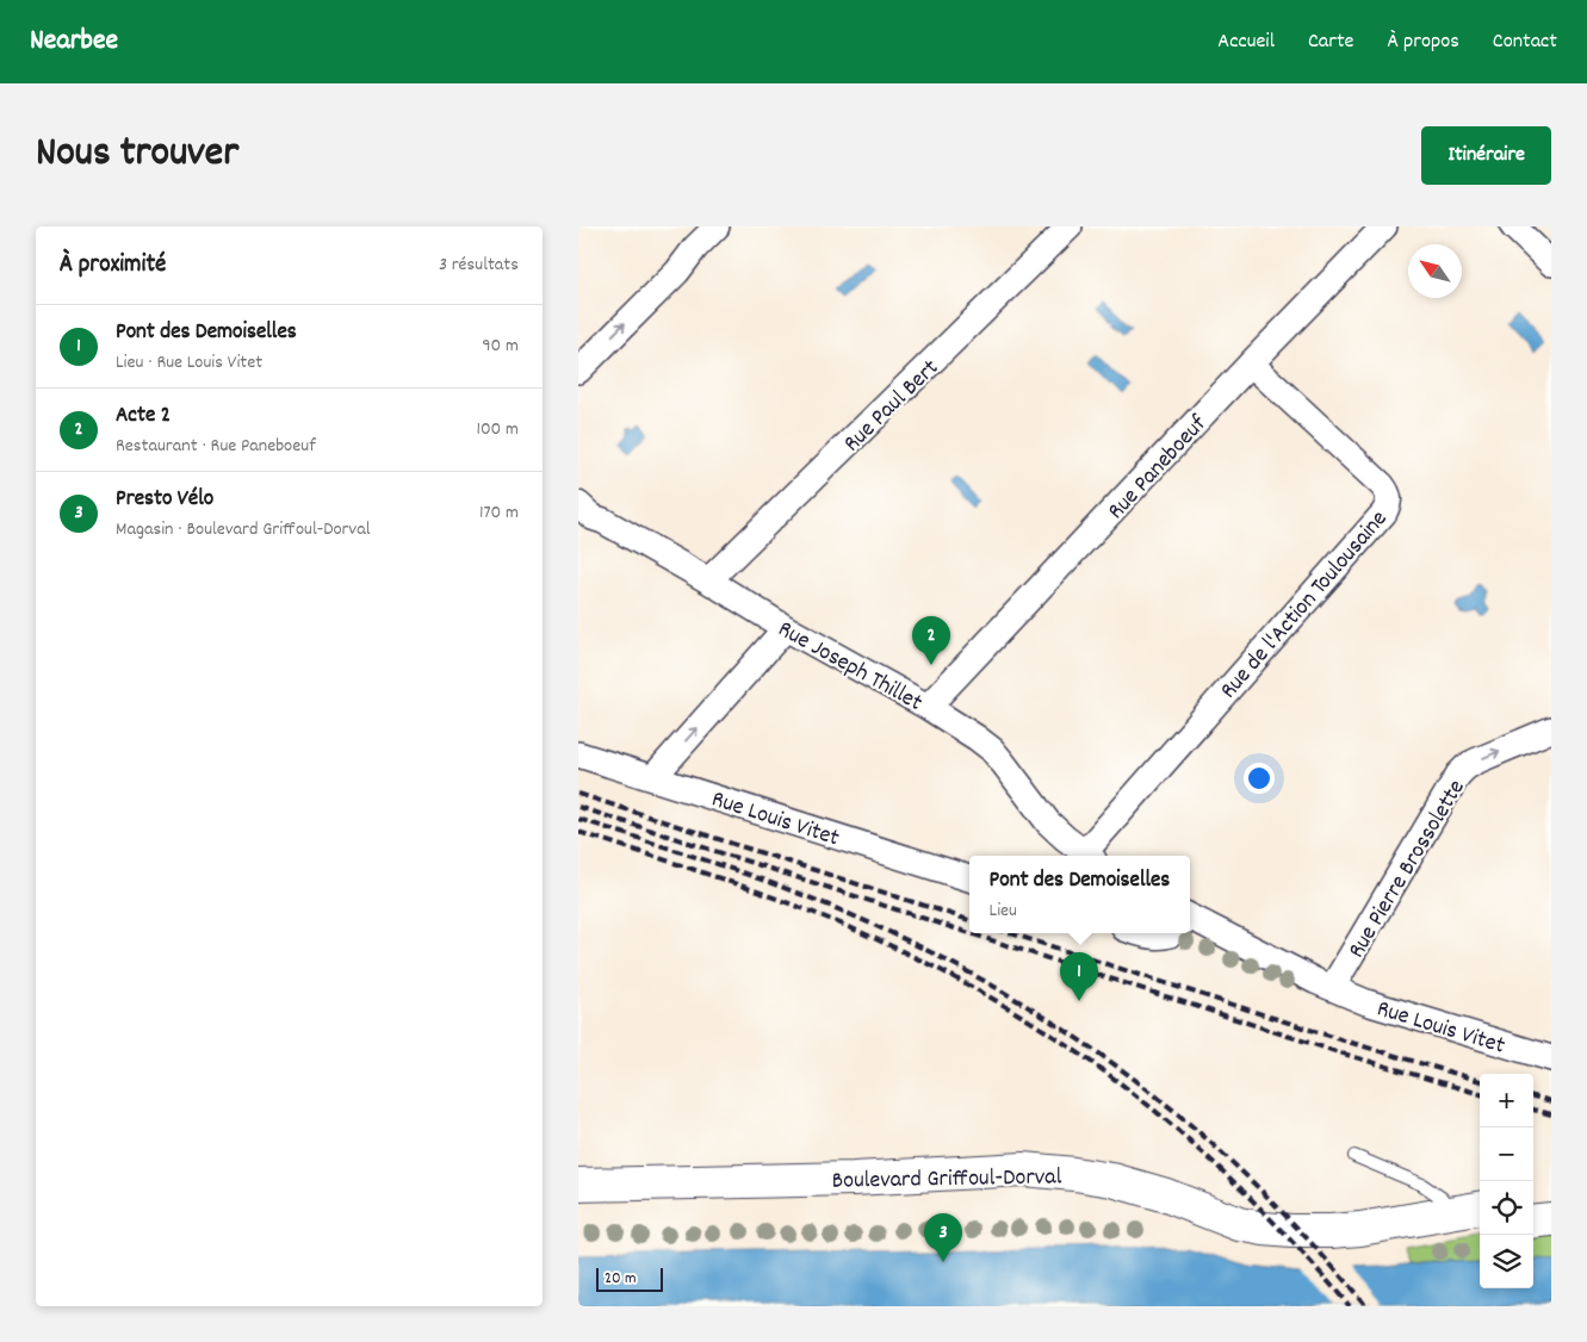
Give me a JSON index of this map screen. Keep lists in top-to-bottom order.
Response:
{
  "streets": {
    "main road": ["Boulevard Griffoul-Dorval"],
    "street": [
      "Rue Paul Bert",
      "Rue Paneboeuf",
      "Rue de l'Action Toulousaine",
      "Rue Joseph Thillet",
      "Rue Louis Vitet",
      "Rue Pierre Brossolette"
    ]
  },
  "crossings": [
    ["Rue Paul Bert", "Rue Joseph Thillet"],
    ["Rue Paneboeuf", "Rue de l'Action Toulousaine"],
    ["Rue Paneboeuf", "Rue Joseph Thillet"],
    ["Rue Louis Vitet", "Rue Pierre Brossolette"]
  ],
  "one_way": ["Rue Pierre Brossolette"],
  "scale_bar": "20 m",
  "north": "top left",
  "page": {
    "header": "Nearbee",
    "nav": [
      "Accueil",
      "Carte",
      "À propos",
      "Contact"
    ],
    "title": "Nous trouver",
    "buttons": "Itinéraire",
    "heading": ["À proximité", "3 résultats"],
    "list": [
      {
        "mark": "1",
        "name": "Pont des Demoiselles",
        "note": "Lieu · Rue Louis Vitet",
        "value": "90 m"
      },
      {
        "mark": "2",
        "name": "Acte 2",
        "note": "Restaurant · Rue Paneboeuf",
        "value": "100 m"
      },
      {
        "mark": "3",
        "name": "Presto Vélo",
        "note": "Magasin · Boulevard Griffoul-Dorval",
        "value": "170 m"
      }
    ],
    "pins": ["2", "1", "3"],
    "popup": ["Pont des Demoiselles", "Lieu"],
    "map_buttons": ["+", "−"],
    "scale": "20 m"
  }
}
